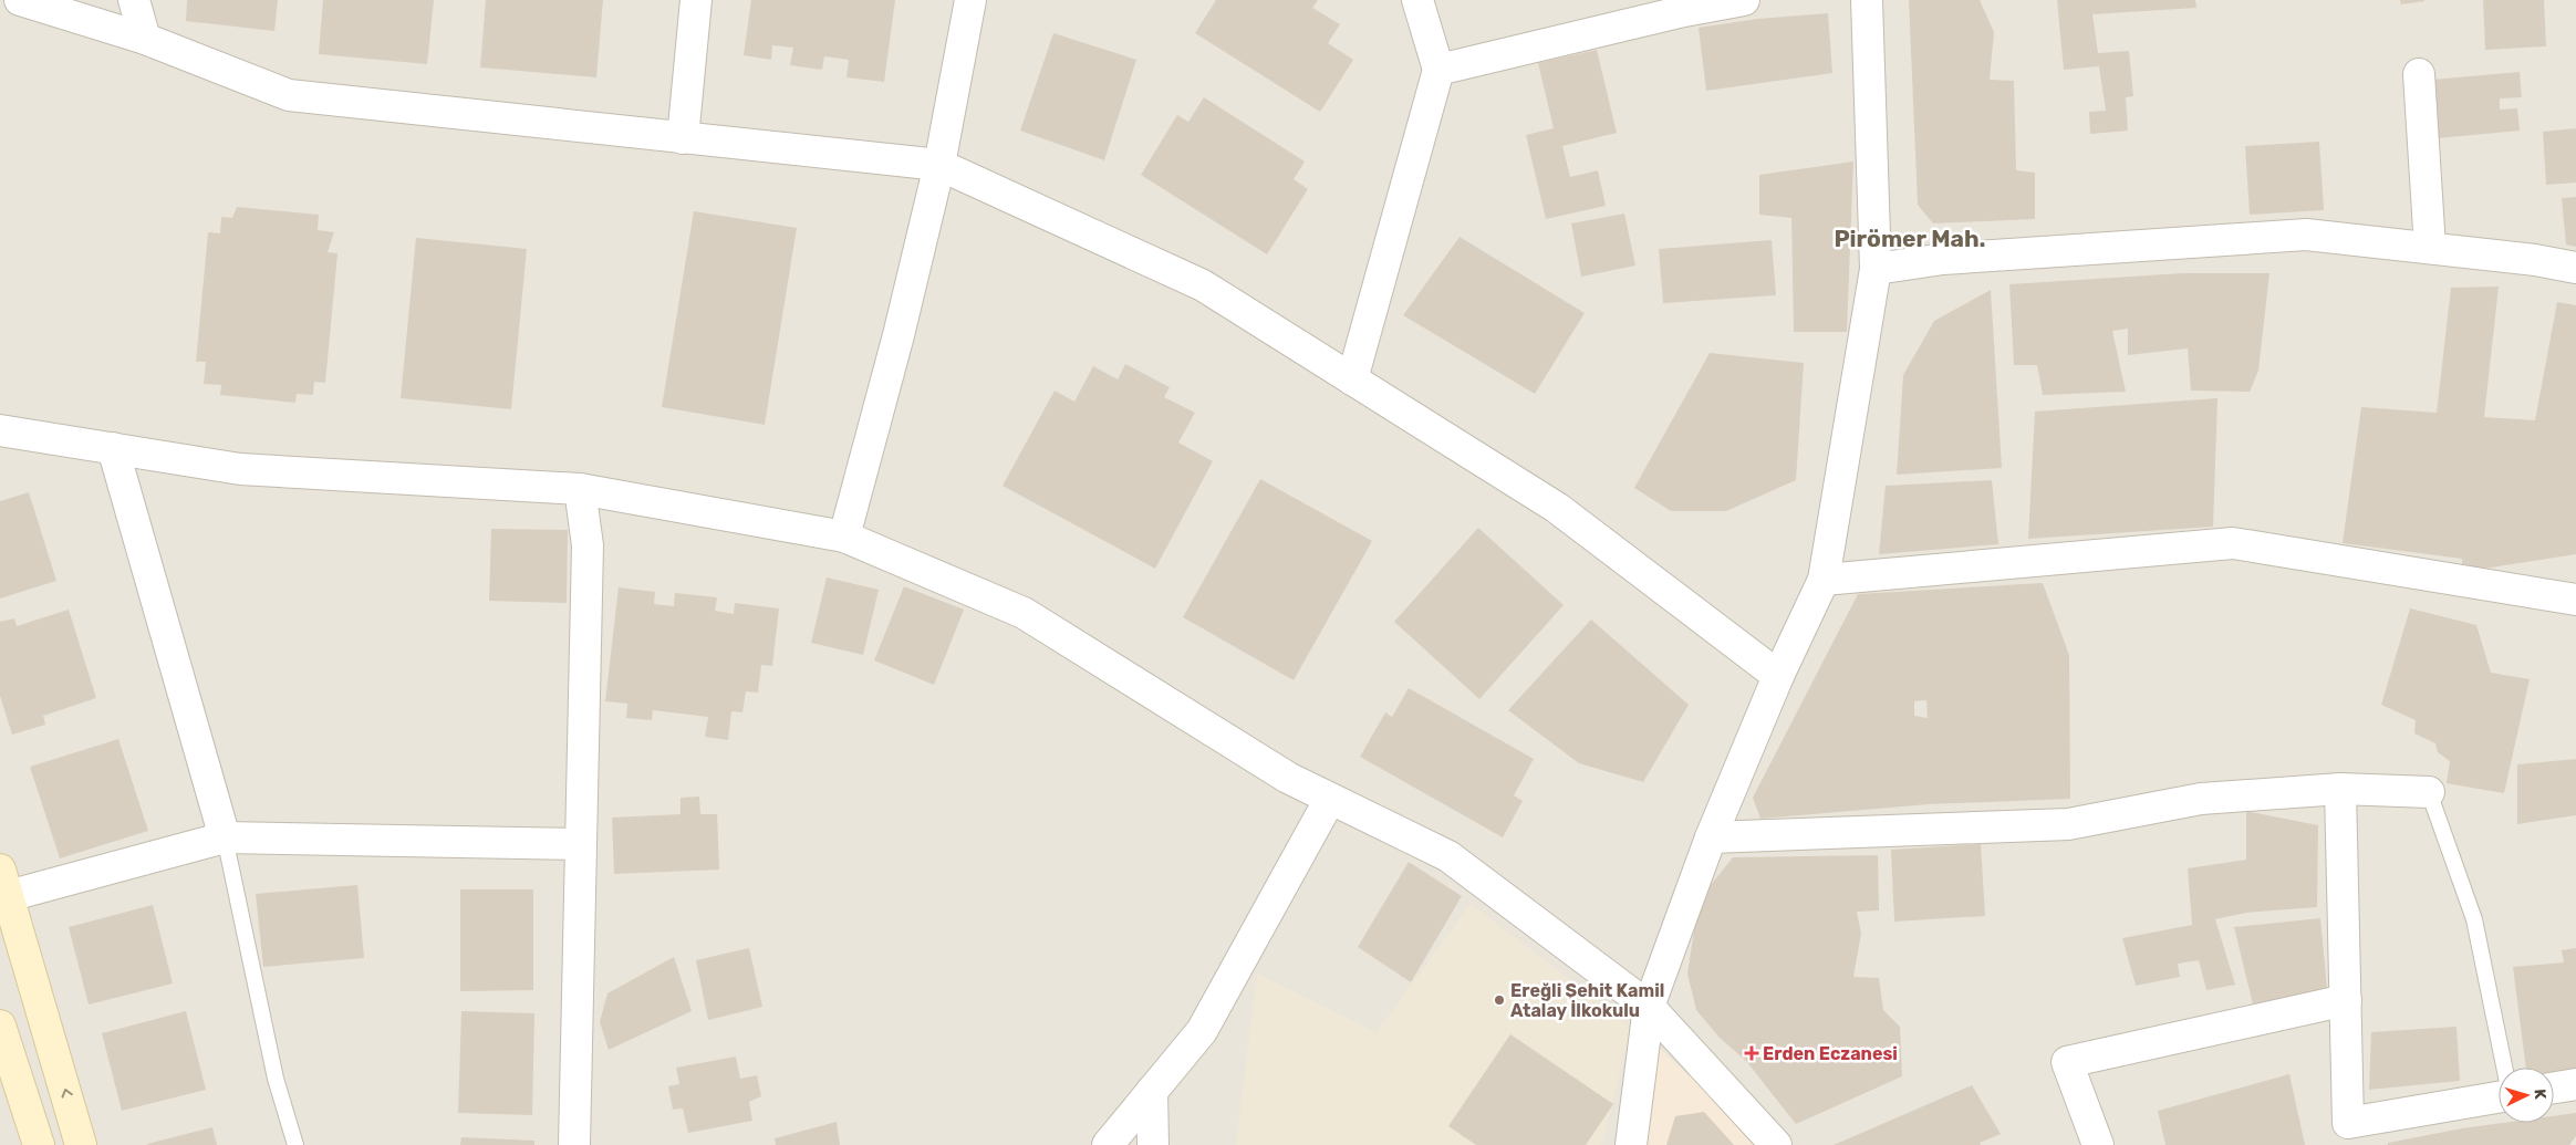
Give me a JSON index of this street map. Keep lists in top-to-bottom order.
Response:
{
  "districts": ["Pirömer Mah."],
  "places": {
    "other": ["Ereğli Şehit Kamil Atalay İlkokulu"],
    "health": ["Erden Eczanesi"]
  },
  "north": "right"
}
